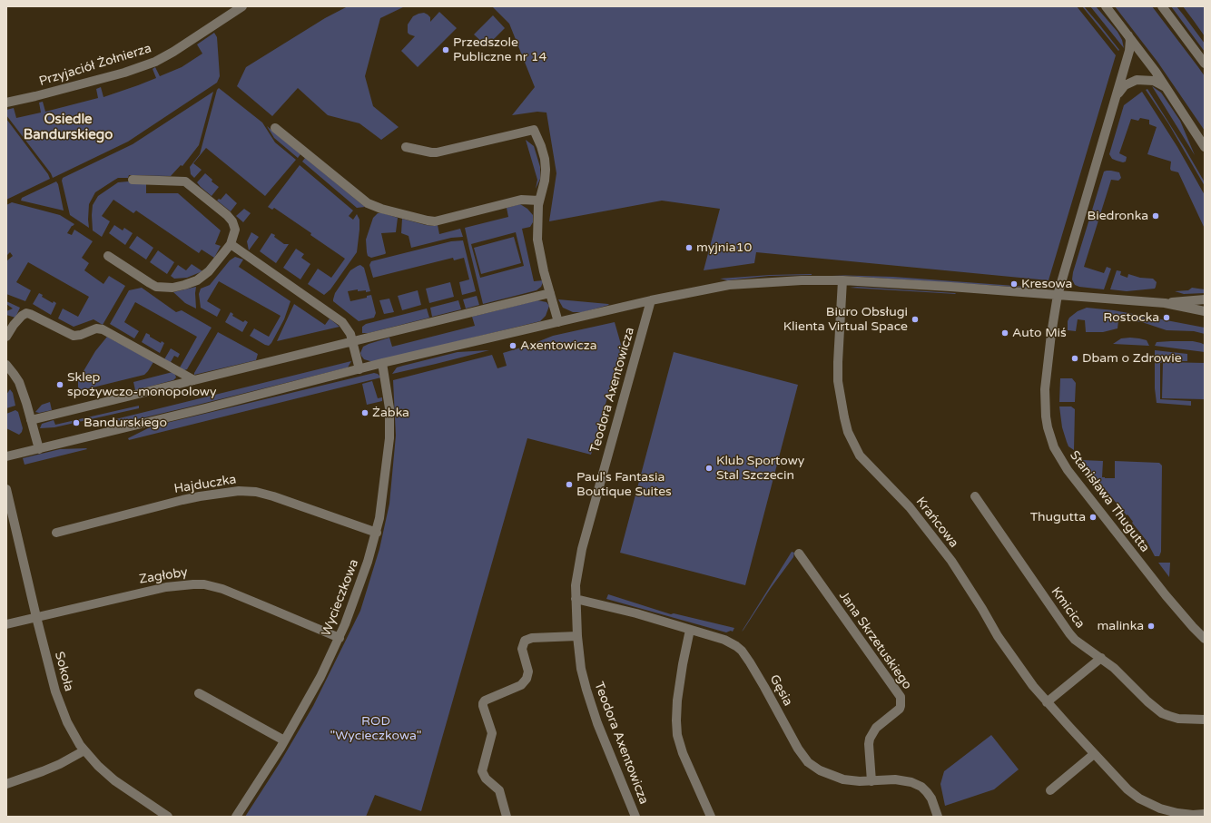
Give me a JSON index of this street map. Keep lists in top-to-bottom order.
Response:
{
  "streets": {
    "street": [
      "Przyjaciół Żołnierza",
      "Teodora Axentowicza",
      "Hajduczka",
      "Stanisława Thugutta",
      "Krańcowa",
      "Zagłoby",
      "Wycieczkowa",
      "Kmicica",
      "Jana Skrzetuskiego",
      "Sokoła",
      "Gęsia"
    ]
  },
  "crossings": [
    ["Teodora Axentowicza", "Gęsia"],
    ["Hajduczka", "Wycieczkowa"],
    ["Zagłoby", "Wycieczkowa"],
    ["Zagłoby", "Sokoła"],
    ["Jana Skrzetuskiego", "Gęsia"]
  ],
  "districts": ["Osiedle Bandurskiego"],
  "parks": ["ROD \"Wycieczkowa\""],
  "places": [
    "Przedszole Publiczne nr 14",
    "Biedronka",
    "myjnia10",
    "Kresowa",
    "Rostocka",
    "Biuro Obsługi Klienta Virtual Space",
    "Auto Miś",
    "Axentowicza",
    "Dbam o Zdrowie",
    "Sklep spożywczo-monopolowy",
    "Żabka",
    "Bandurskiego",
    "Klub Sportowy Stal Szczecin",
    "Paul's Fantasia Boutique Suites",
    "Thugutta",
    "malinka"
  ]
}
